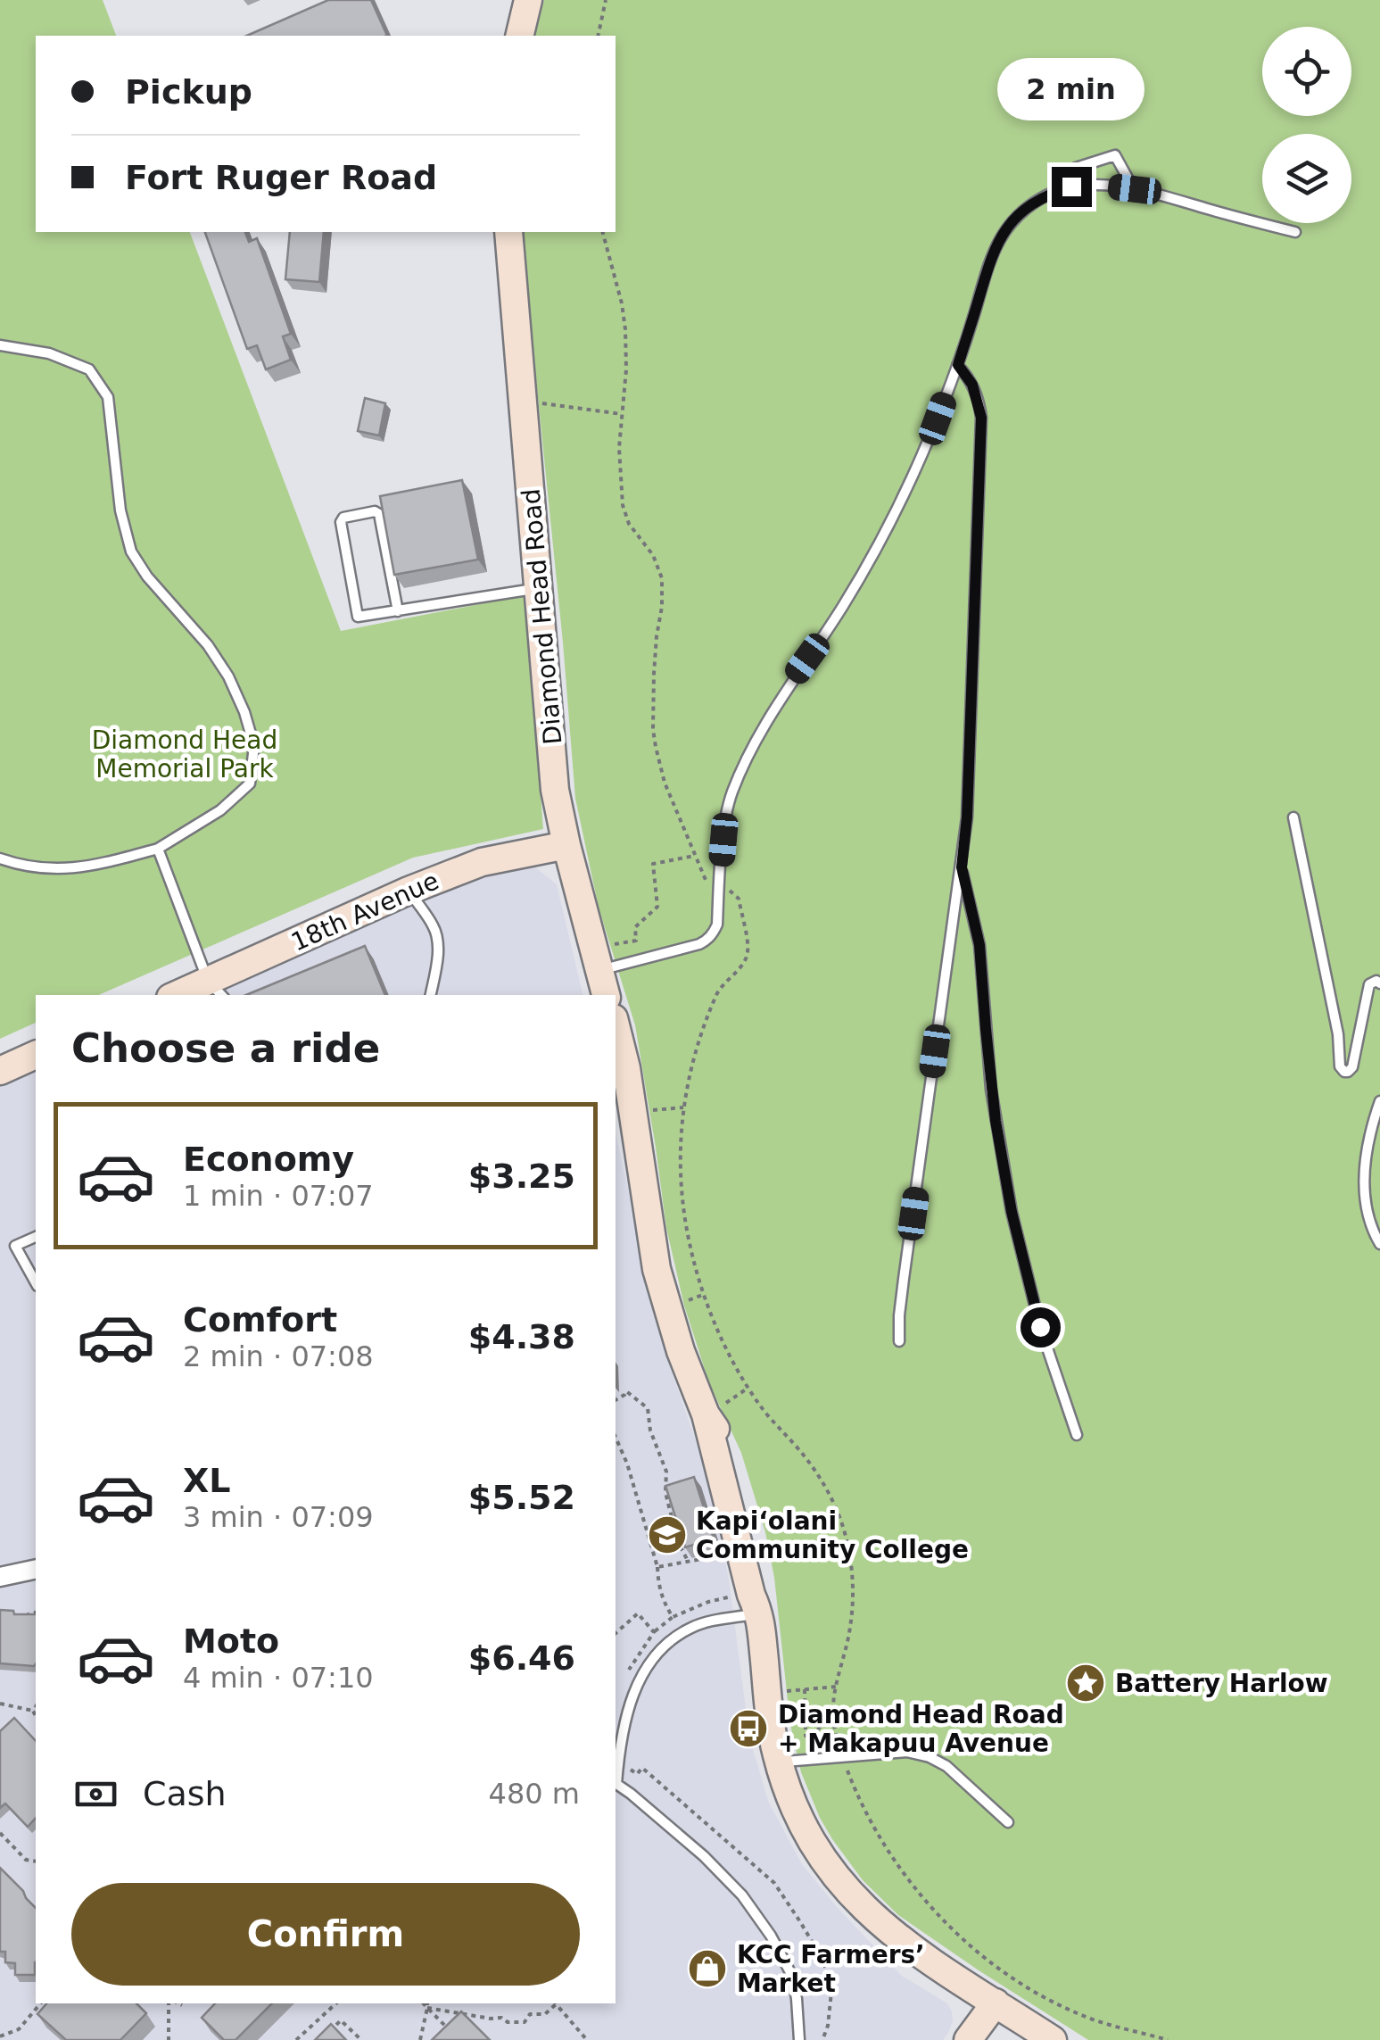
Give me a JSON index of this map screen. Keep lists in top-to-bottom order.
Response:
{
  "streets": {
    "street": ["Diamond Head Road", "18th Avenue"]
  },
  "crossings": [
    ["Diamond Head Road", "18th Avenue"]
  ],
  "parks": ["Diamond Head Memorial Park"],
  "places": {
    "school or university": ["Kapi‘olani Community College"],
    "place": ["Battery Harlow"],
    "bus stop": ["Diamond Head Road + Makapuu Avenue"],
    "shop": ["KCC Farmers’ Market"]
  },
  "page": {
    "banner": ["Pickup", "Fort Ruger Road"],
    "bubble": "2 min",
    "heading": "Choose a ride",
    "list": [
      {
        "name": "Economy",
        "note": "1 min · 07:07",
        "value": "$3.25"
      },
      {
        "name": "Comfort",
        "note": "2 min · 07:08",
        "value": "$4.38"
      },
      {
        "name": "XL",
        "note": "3 min · 07:09",
        "value": "$5.52"
      },
      {
        "name": "Moto",
        "note": "4 min · 07:10",
        "value": "$6.46"
      }
    ],
    "pay": ["Cash", "480 m"],
    "buttons": "Confirm"
  }
}
